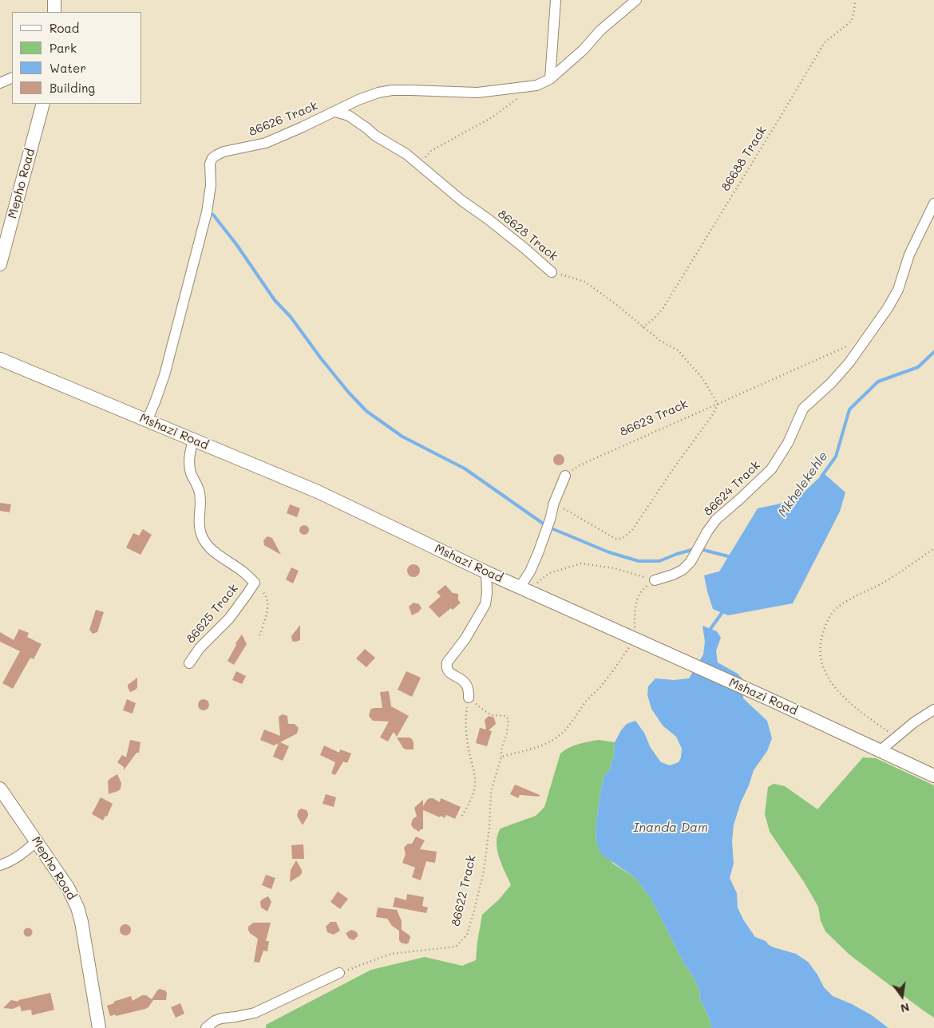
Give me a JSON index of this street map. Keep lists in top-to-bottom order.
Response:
{
  "streets": {
    "street": [
      "86626 Track",
      "Mepho Road",
      "86628 Track",
      "Mshazi Road",
      "86624 Track",
      "86625 Track"
    ],
    "path": ["86688 Track", "86623 Track", "86622 Track"]
  },
  "crossings": [
    ["86626 Track", "86628 Track"],
    ["86626 Track", "Mshazi Road"],
    ["86688 Track", "86628 Track"],
    ["86628 Track", "86623 Track"],
    ["86623 Track", "86624 Track"],
    ["Mshazi Road", "86625 Track"]
  ],
  "water": ["Mkhelekehle", "Inanda Dam"],
  "legend": [
    "Road",
    "Park",
    "Water",
    "Building"
  ],
  "north": "bottom"
}
